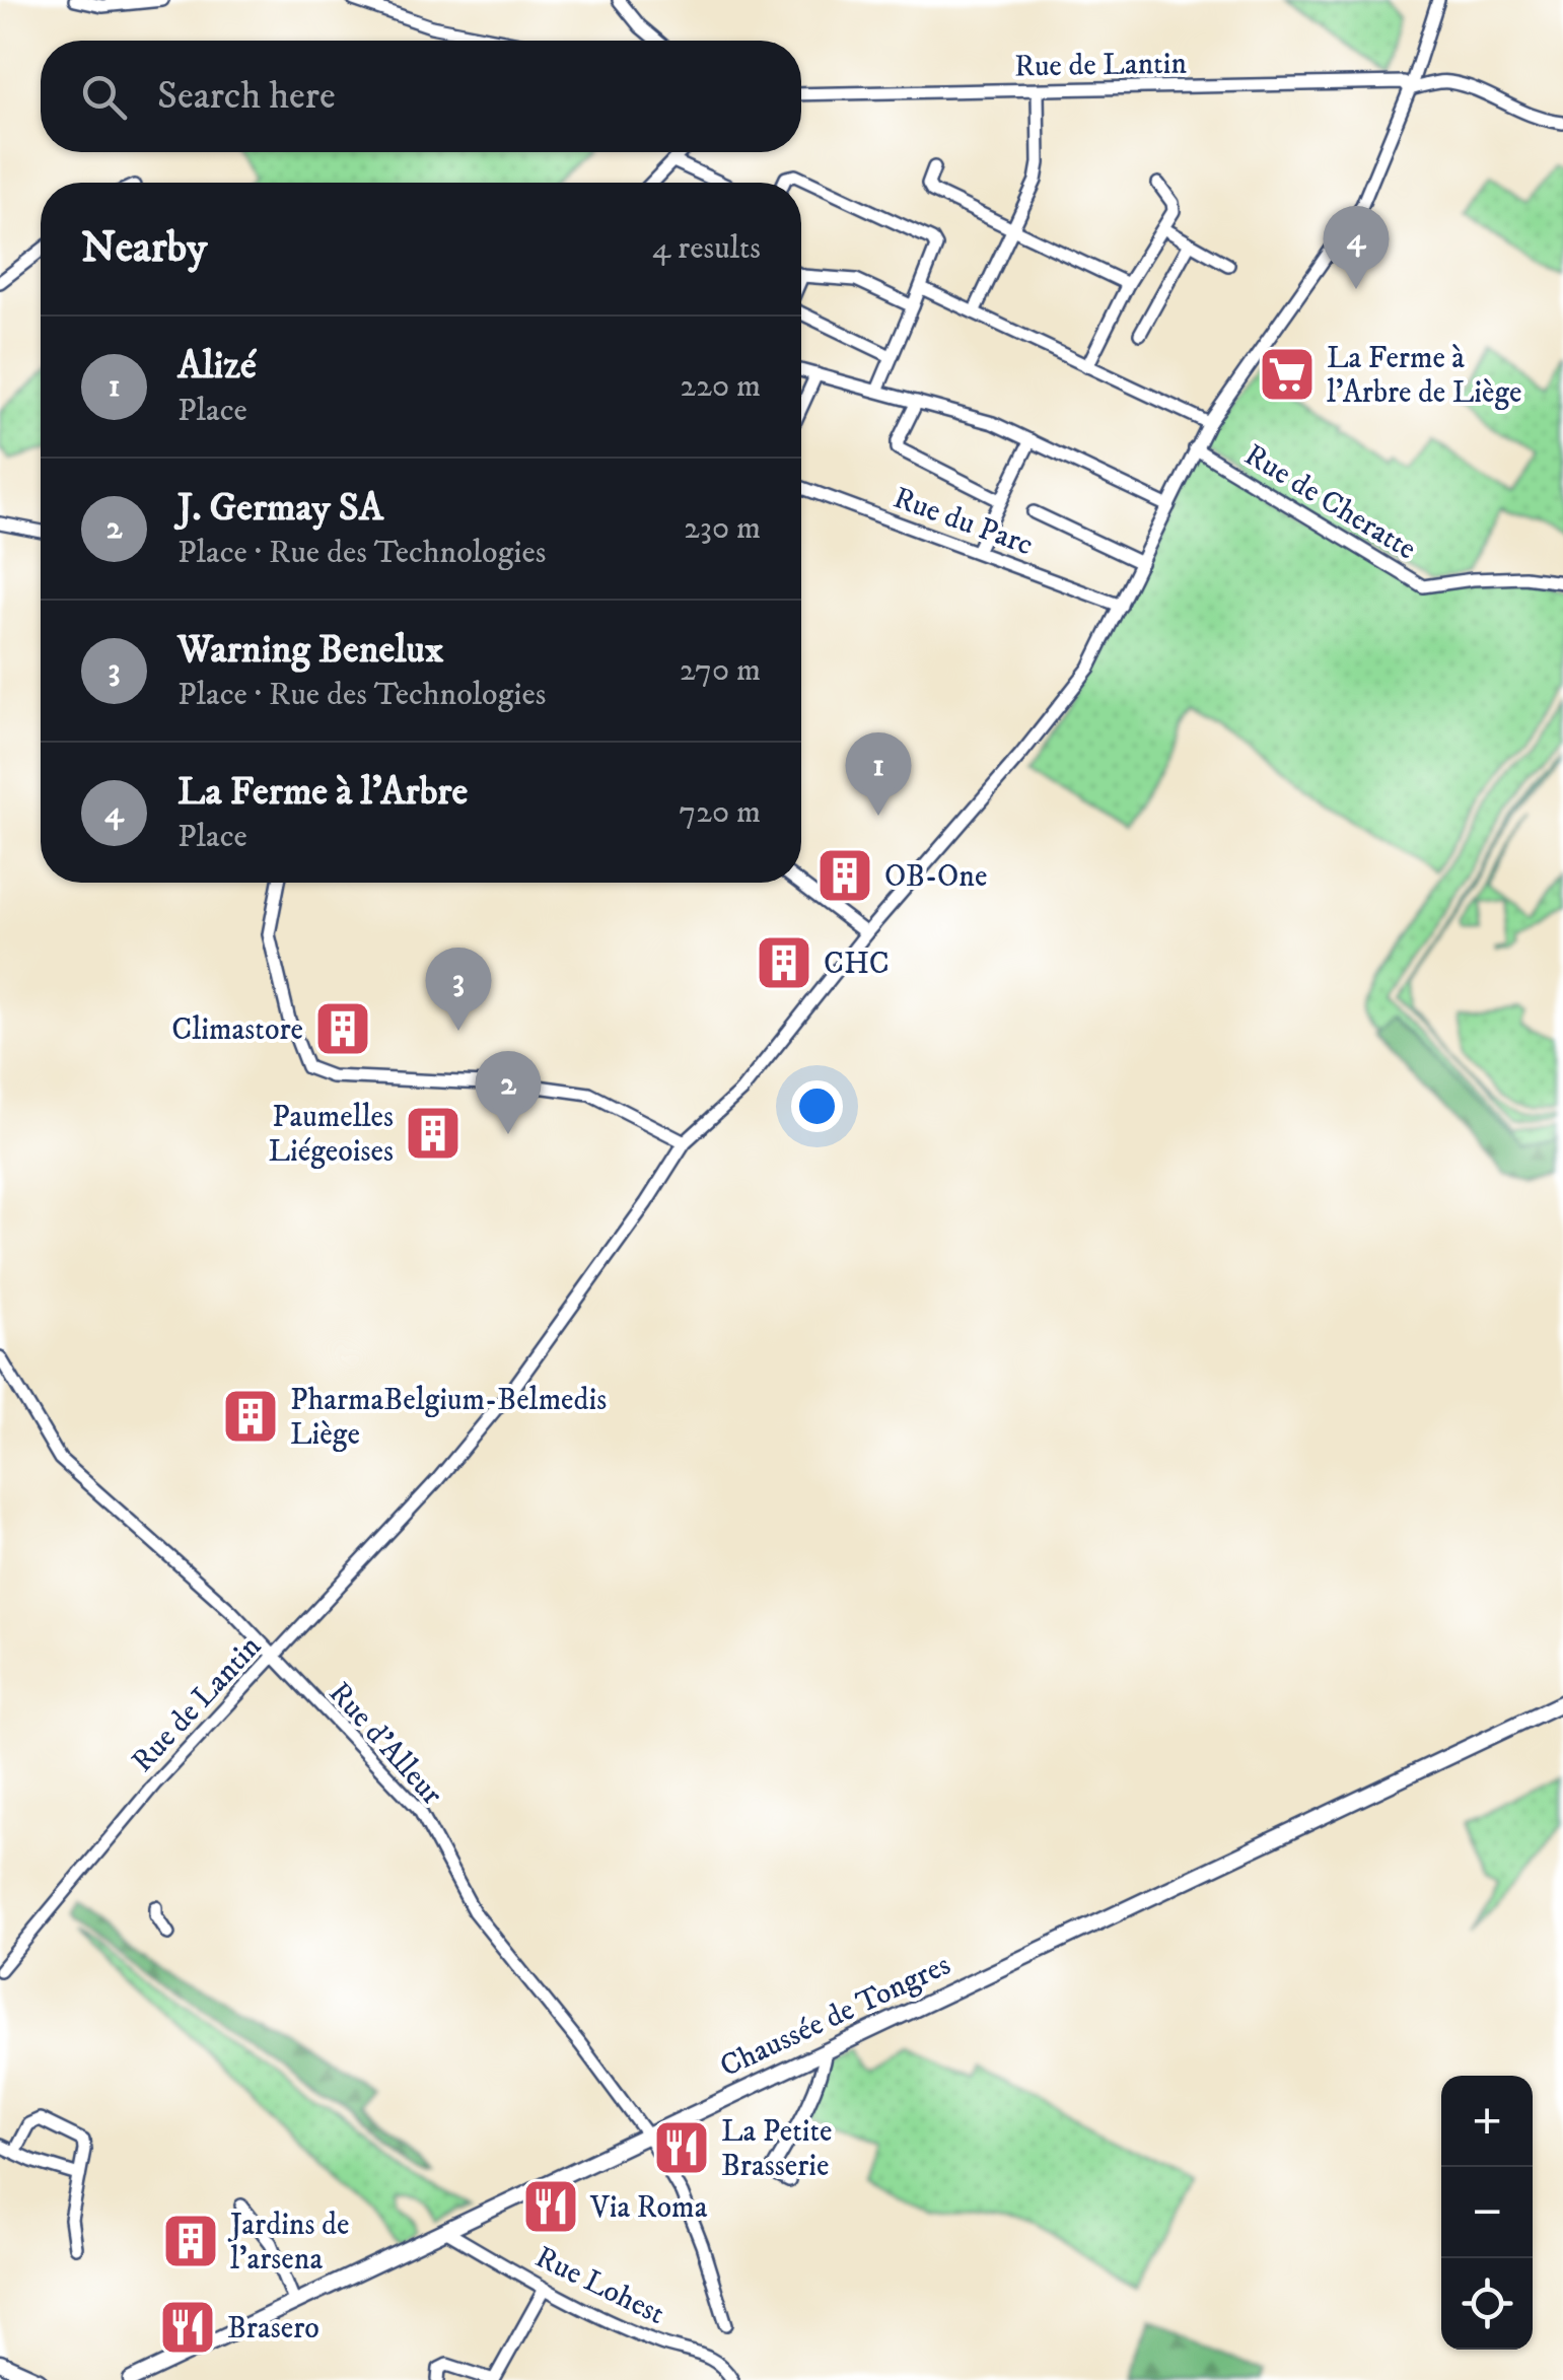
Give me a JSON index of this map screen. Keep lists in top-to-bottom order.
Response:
{
  "streets": {
    "main road": ["Chaussée de Tongres"],
    "street": [
      "Rue de Lantin",
      "Rue de Cheratte",
      "Rue du Parc",
      "Rue d'Alleur",
      "Rue Lohest"
    ]
  },
  "crossings": [
    ["Rue de Lantin", "Rue de Cheratte"],
    ["Rue de Lantin", "Rue du Parc"],
    ["Rue de Lantin", "Rue d'Alleur"],
    ["Rue d'Alleur", "Chaussée de Tongres"],
    ["Chaussée de Tongres", "Rue Lohest"]
  ],
  "places": {
    "supermarket": ["La Ferme à l’Arbre de Liège"],
    "building": [
      "OB-One",
      "CHC",
      "Climastore",
      "Paumelles Liégeoises",
      "PharmaBelgium-Belmedis Liège",
      "Jardins de l'arsena"
    ],
    "restaurant": ["La Petite Brasserie", "Via Roma", "Brasero"]
  },
  "page": {
    "search": "Search here",
    "heading": ["Nearby", "4 results"],
    "pins": [
      "4",
      "1",
      "3",
      "2"
    ],
    "list": [
      {
        "mark": "1",
        "name": "Alizé",
        "note": "Place",
        "value": "220 m"
      },
      {
        "mark": "2",
        "name": "J. Germay SA",
        "note": "Place · Rue des Technologies",
        "value": "230 m"
      },
      {
        "mark": "3",
        "name": "Warning Benelux",
        "note": "Place · Rue des Technologies",
        "value": "270 m"
      },
      {
        "mark": "4",
        "name": "La Ferme à l'Arbre",
        "note": "Place",
        "value": "720 m"
      }
    ],
    "map_buttons": ["+", "−"]
  }
}
